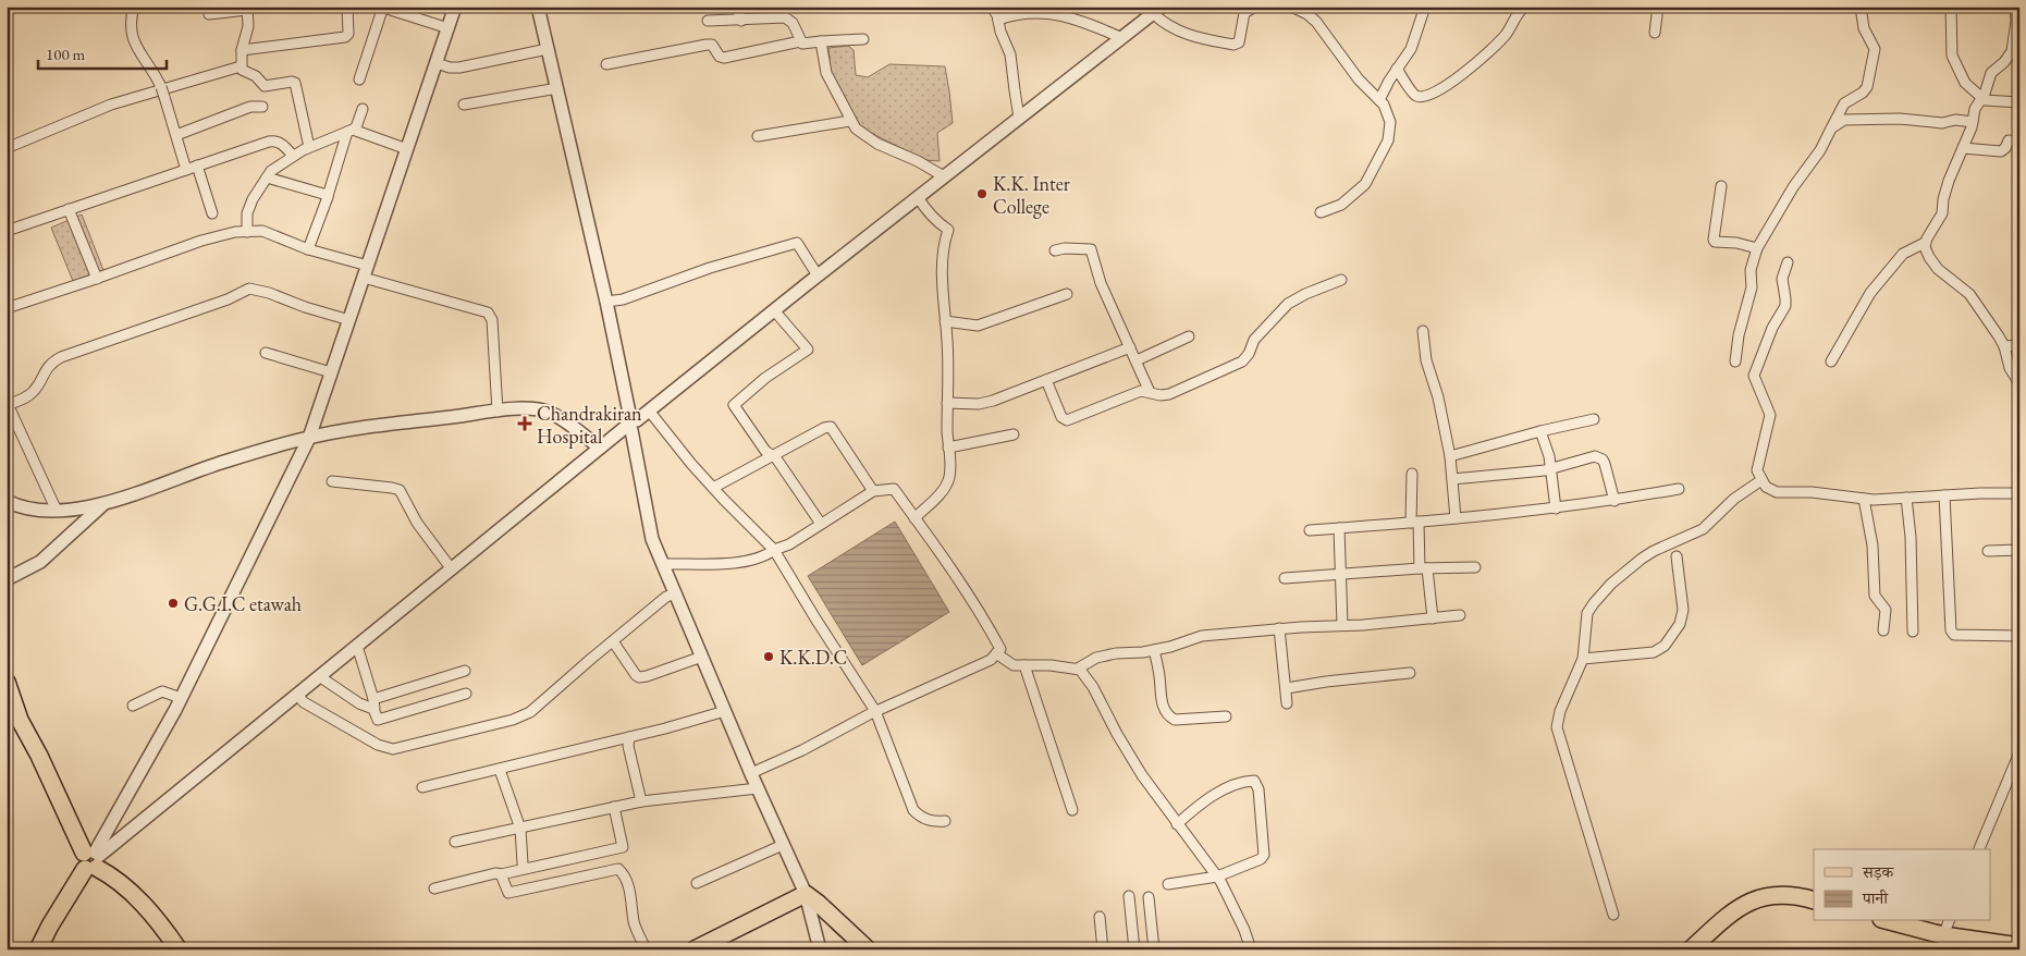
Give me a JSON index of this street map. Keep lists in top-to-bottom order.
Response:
{
  "places": {
    "other": ["K.K. Inter College", "G.G.I.C etawah", "K.K.D.C"],
    "health": ["Chandrakiran Hospital"]
  },
  "legend": ["सड़क", "पानी"],
  "scale_bar": "100 m"
}
